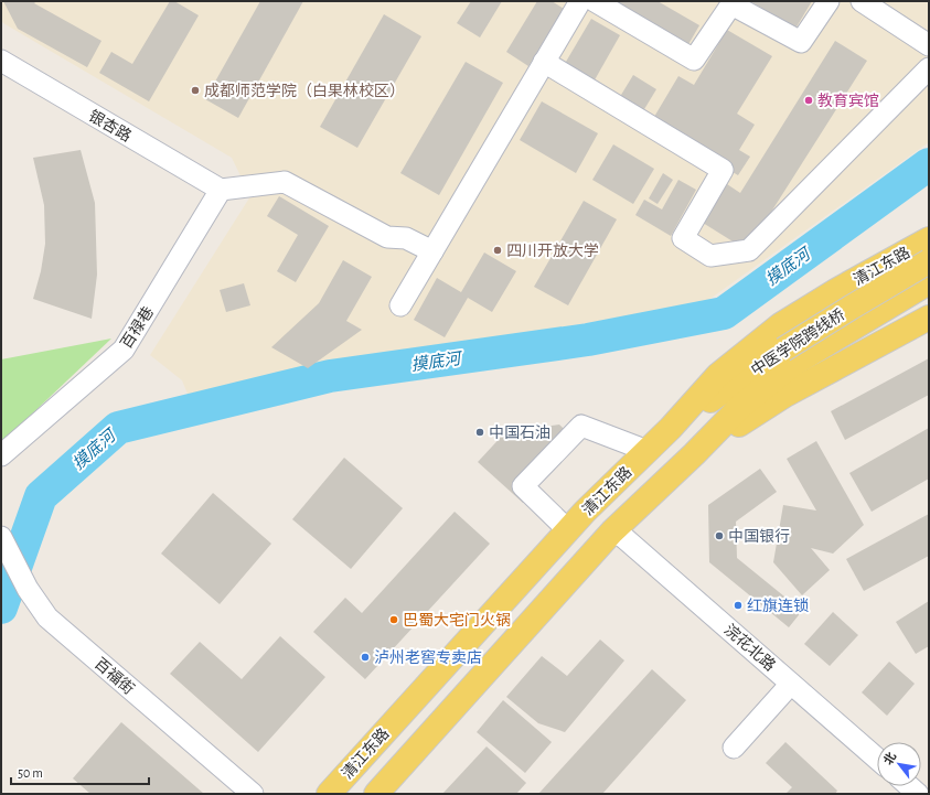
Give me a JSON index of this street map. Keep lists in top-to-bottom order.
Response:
{
  "streets": {
    "main road": ["清江东路", "中医学院跨线桥"],
    "street": [
      "银杏路",
      "百禄巷",
      "浣花北路",
      "百福街"
    ]
  },
  "crossings": [
    ["银杏路", "百禄巷"],
    ["清江东路", "中医学院跨线桥"]
  ],
  "water": ["摸底河"],
  "places": [
    "成都师范学院（白果林校区）",
    "教育宾馆",
    "四川开放大学",
    "中国石油",
    "中国银行",
    "红旗连锁",
    "巴蜀大宅门火锅",
    "泸州老窖专卖店"
  ],
  "scale_bar": "50 m",
  "north": "top left"
}
